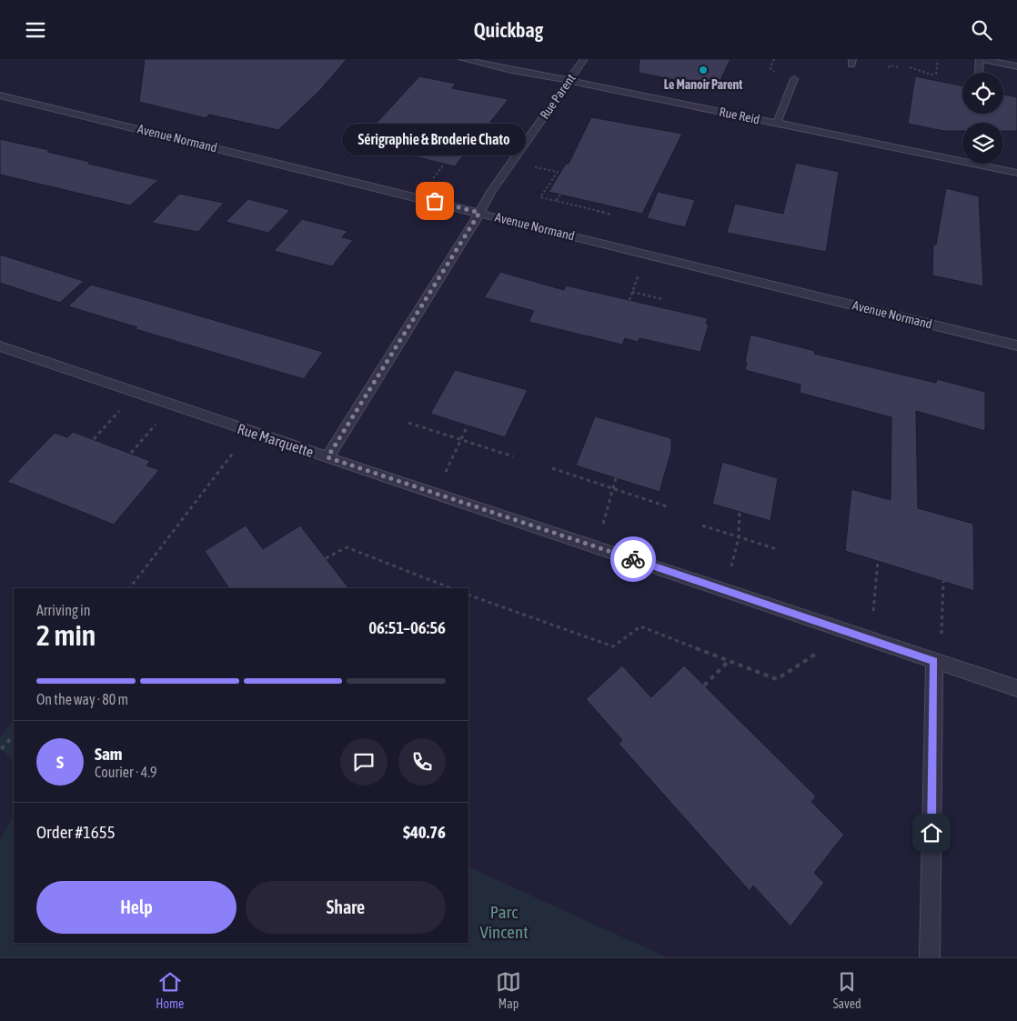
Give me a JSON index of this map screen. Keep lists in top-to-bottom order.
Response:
{
  "streets": {
    "street": [
      "Rue Parent",
      "Rue Reid",
      "Avenue Normand",
      "Rue Marquette"
    ]
  },
  "crossings": [
    ["Rue Parent", "Rue Reid"],
    ["Rue Parent", "Avenue Normand"],
    ["Rue Parent", "Rue Marquette"]
  ],
  "parks": ["Parc Vincent"],
  "places": ["Le Manoir Parent", "Sérigraphie & Broderie Chato"],
  "page": {
    "header": "Quickbag",
    "bubble": "Sérigraphie & Broderie Chato",
    "heading": ["2 min", "Arriving in", "06:51–06:56"],
    "panel": [
      "Sam",
      "Courier · 4.9",
      "Order #1655",
      "$40.76"
    ],
    "bar": "On the way · 80 m",
    "round": "S",
    "buttons": ["Help", "Share"],
    "tabs": ["Home", "Map", "Saved"]
  }
}
